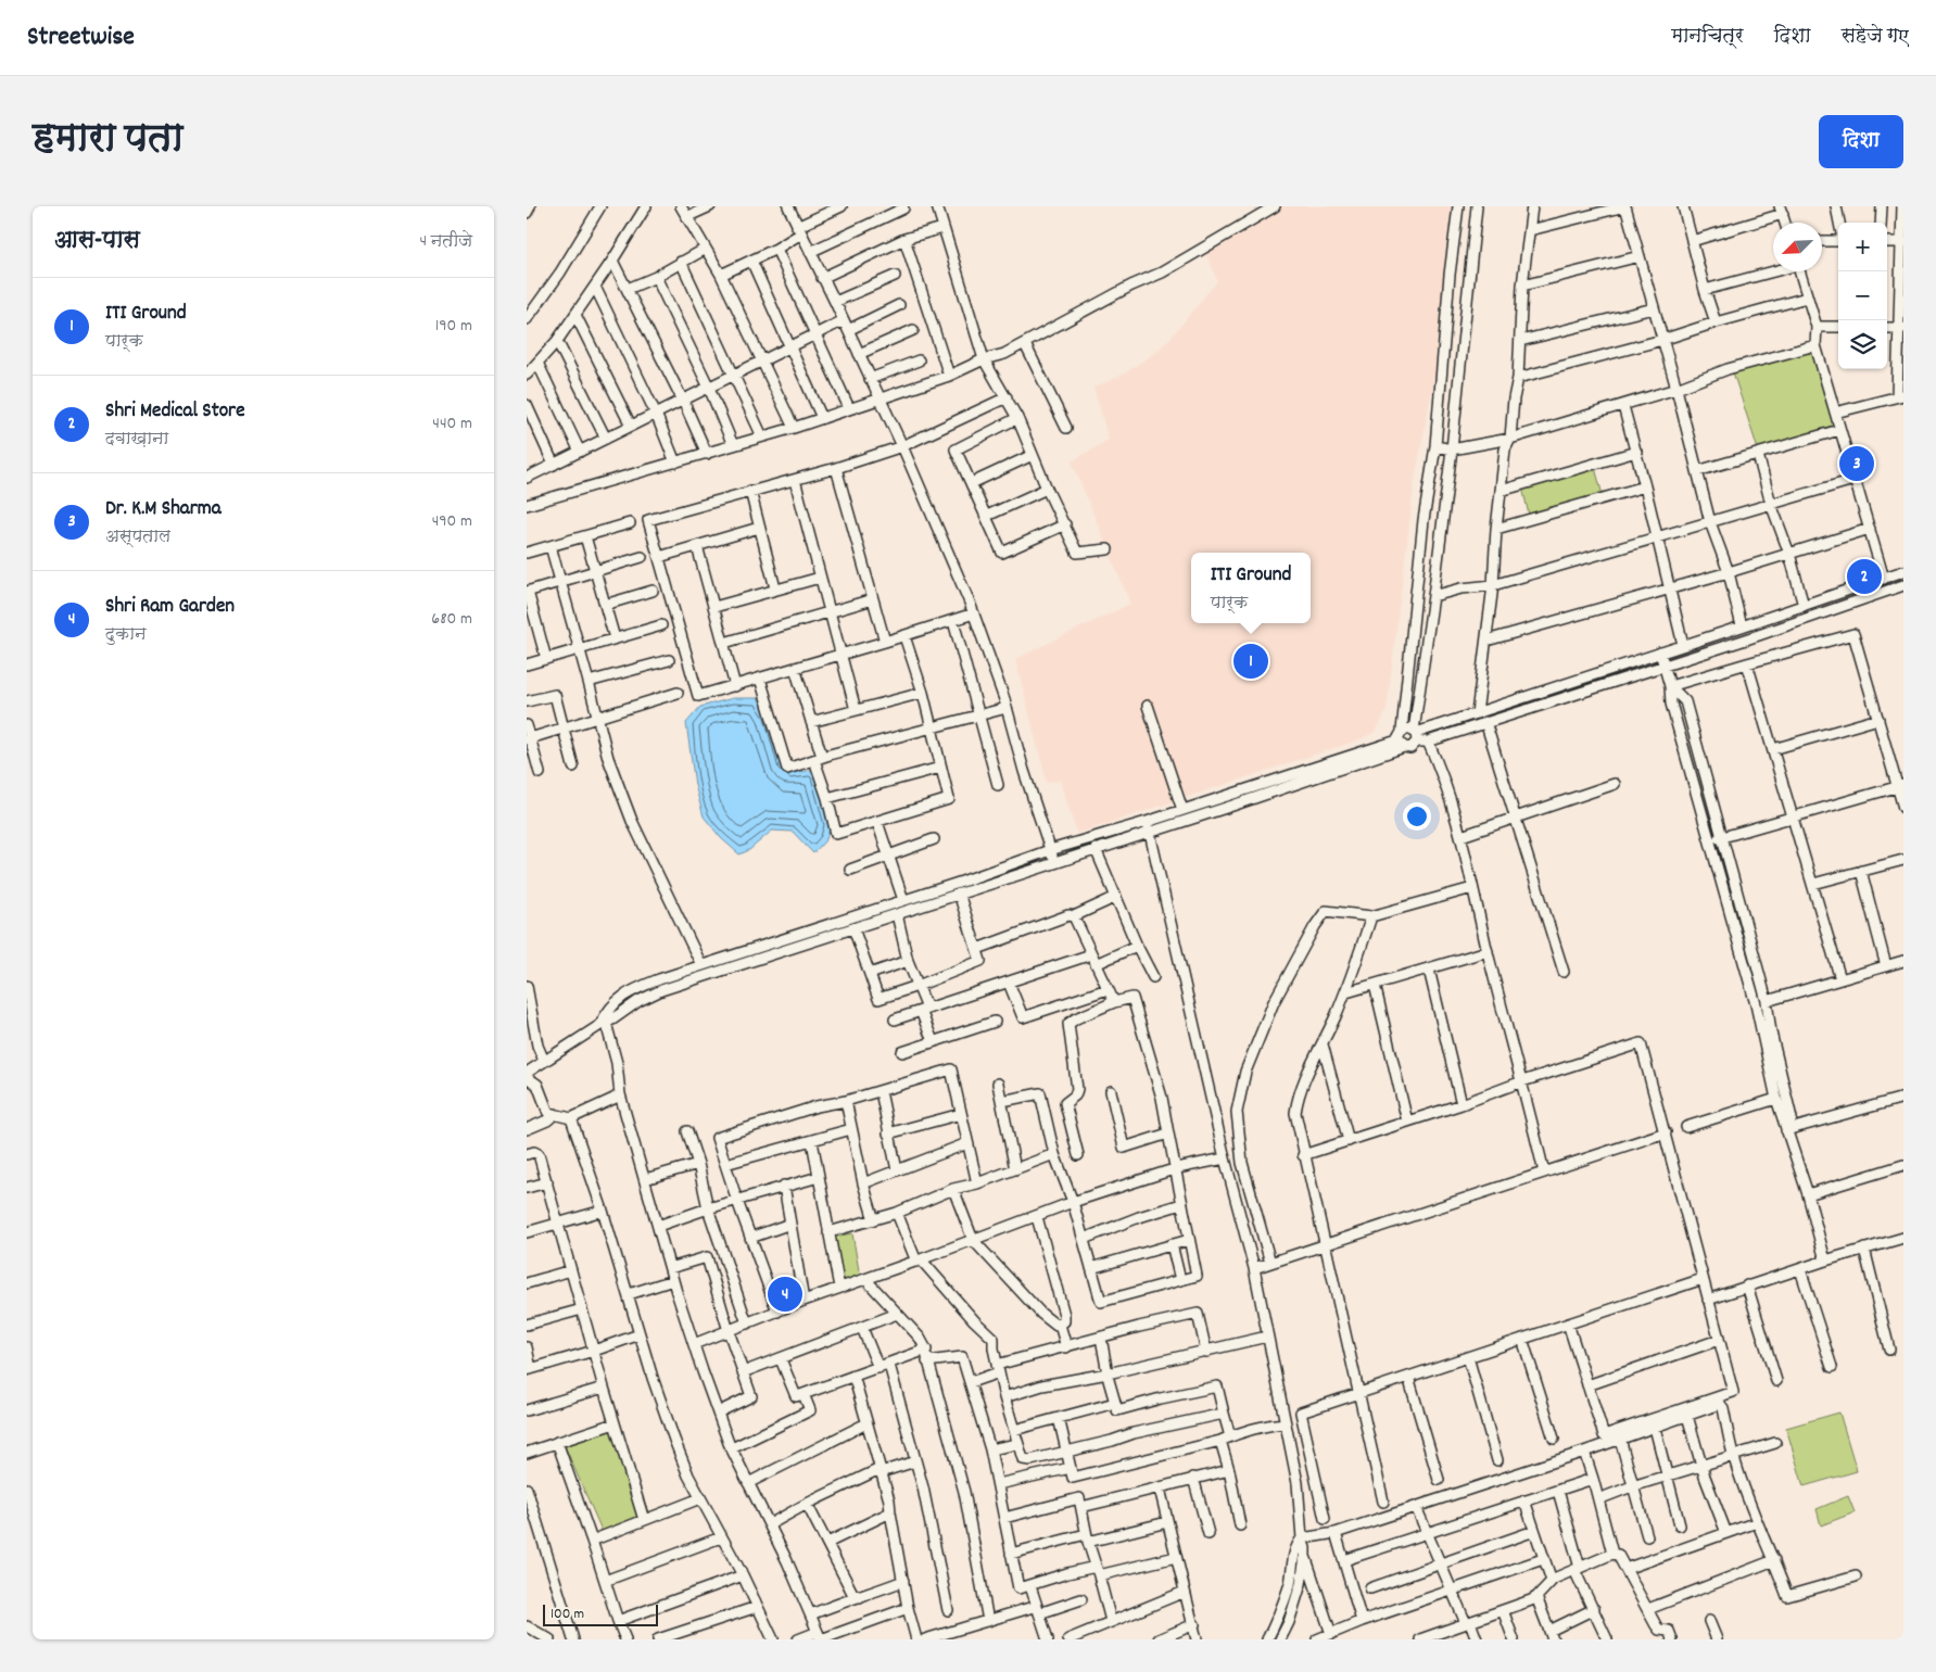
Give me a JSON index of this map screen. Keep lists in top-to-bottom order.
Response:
{
  "scale_bar": "100 m",
  "north": "bottom left",
  "page": {
    "header": "Streetwise",
    "nav": ["मानचित्र", "दिशा", "सहेजे गए"],
    "title": "हमारा पता",
    "buttons": "दिशा",
    "heading": ["आस-पास", "4 नतीजे"],
    "map_buttons": ["+", "−"],
    "list": [
      {
        "mark": "1",
        "name": "ITI Ground",
        "note": "पार्क",
        "value": "190 m"
      },
      {
        "mark": "2",
        "name": "Shri Medical Store",
        "note": "दवाख़ाना",
        "value": "440 m"
      },
      {
        "mark": "3",
        "name": "Dr. K.M Sharma",
        "note": "अस्पताल",
        "value": "490 m"
      },
      {
        "mark": "4",
        "name": "Shri Ram Garden",
        "note": "दुकान",
        "value": "680 m"
      }
    ],
    "pins": [
      "3",
      "2",
      "1",
      "4"
    ],
    "popup": ["ITI Ground", "पार्क"],
    "scale": "100 m"
  }
}
